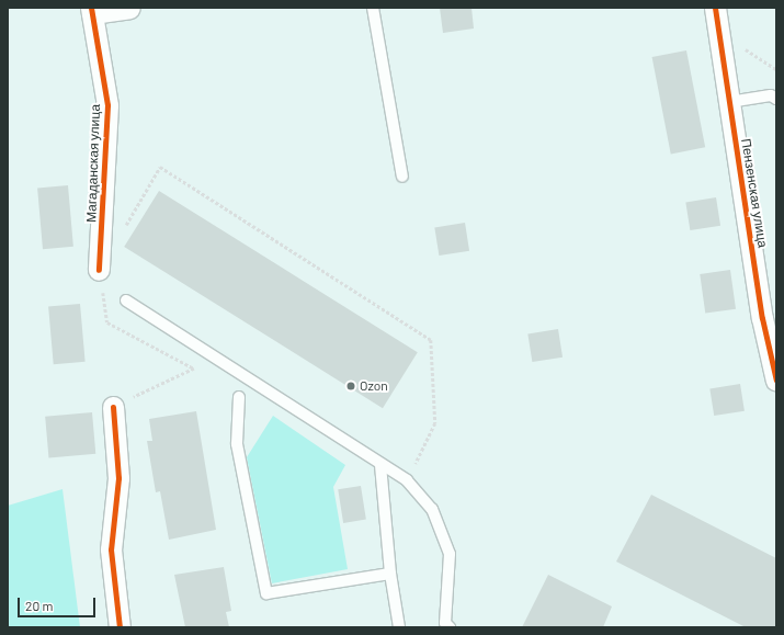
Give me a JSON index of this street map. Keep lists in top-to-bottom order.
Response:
{
  "streets": {
    "street": ["Магаданская улица", "Пензенская улица"]
  },
  "places": ["Ozon"],
  "scale_bar": "20 m"
}
